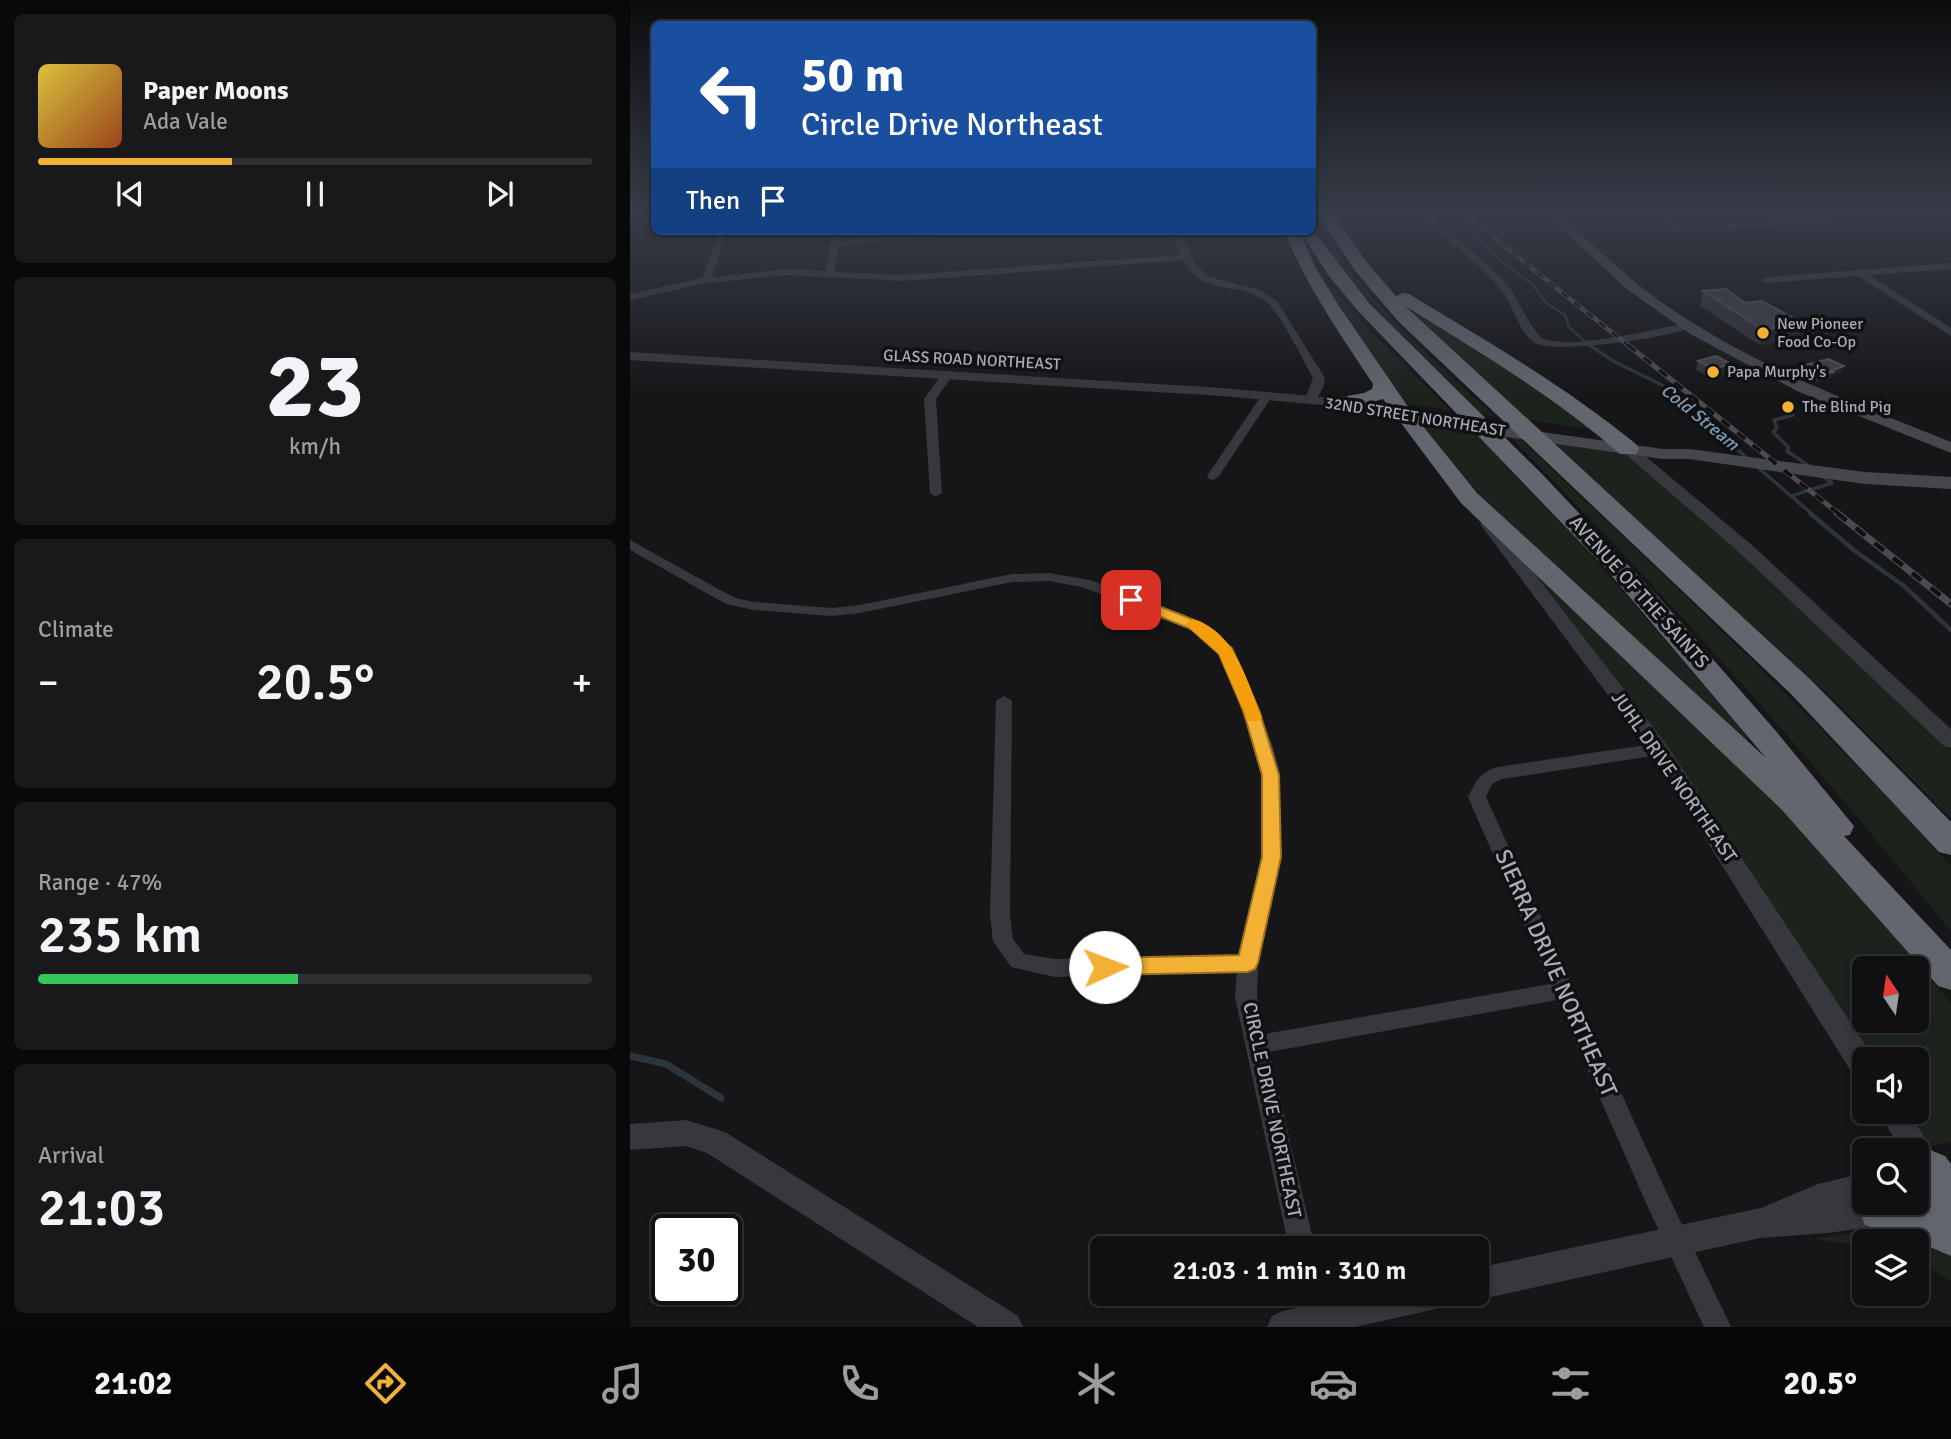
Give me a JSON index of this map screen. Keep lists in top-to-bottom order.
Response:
{
  "streets": {
    "highway": ["AVENUE OF THE SAINTS"],
    "main road": ["32ND STREET NORTHEAST"],
    "street": [
      "GLASS ROAD NORTHEAST",
      "JUHL DRIVE NORTHEAST",
      "SIERRA DRIVE NORTHEAST",
      "CIRCLE DRIVE NORTHEAST"
    ]
  },
  "crossings": [
    ["GLASS ROAD NORTHEAST", "32ND STREET NORTHEAST"],
    ["JUHL DRIVE NORTHEAST", "SIERRA DRIVE NORTHEAST"]
  ],
  "water": ["Cold Stream"],
  "places": ["New Pioneer Food Co-Op", "Papa Murphy's", "The Blind Pig"],
  "north": "top",
  "page": {
    "turn": ["50 m", "Circle Drive Northeast"],
    "song": ["Paper Moons", "Ada Vale"],
    "then": "Then",
    "tile": [
      ["23", "km/h"],
      "Climate",
      ["Range · 47%", "235 km"],
      ["Arrival", "21:03"]
    ],
    "heat": ["−", "20.5°", "+"],
    "limit": "30",
    "trip": "21:03 · 1 min · 310 m",
    "tabs": ["21:02", "20.5°"]
  }
}
